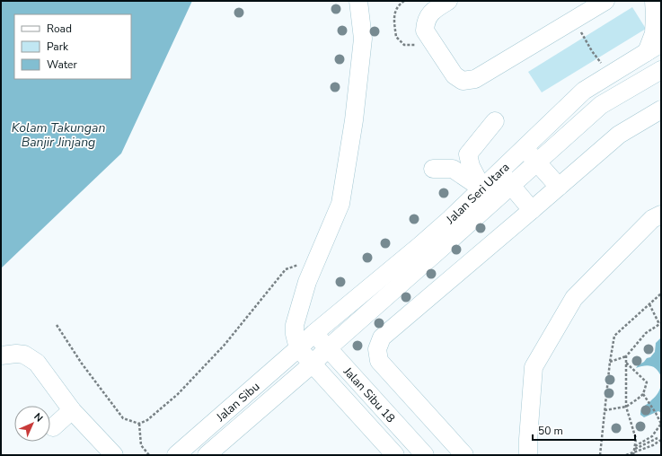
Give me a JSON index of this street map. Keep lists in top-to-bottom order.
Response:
{
  "streets": {
    "street": ["Jalan Seri Utara", "Jalan Sibu 18", "Jalan Sibu"]
  },
  "crossings": [
    ["Jalan Seri Utara", "Jalan Sibu 18"],
    ["Jalan Seri Utara", "Jalan Sibu"],
    ["Jalan Sibu 18", "Jalan Sibu"]
  ],
  "water": ["Kolam Takungan Banjir Jinjang"],
  "legend": ["Road", "Park", "Water"],
  "scale_bar": "50 m",
  "north": "top right"
}
